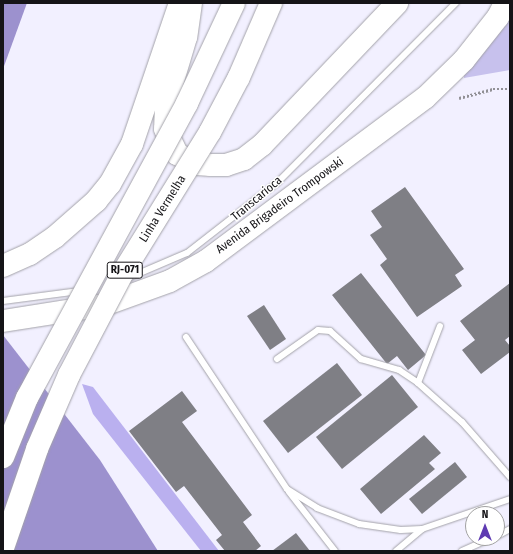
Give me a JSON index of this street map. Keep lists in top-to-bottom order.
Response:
{
  "streets": {
    "highway": ["Avenida Brigadeiro Trompowski", "Linha Vermelha", "RJ-071"],
    "lane": ["Transcarioca"]
  },
  "north": "top"
}
